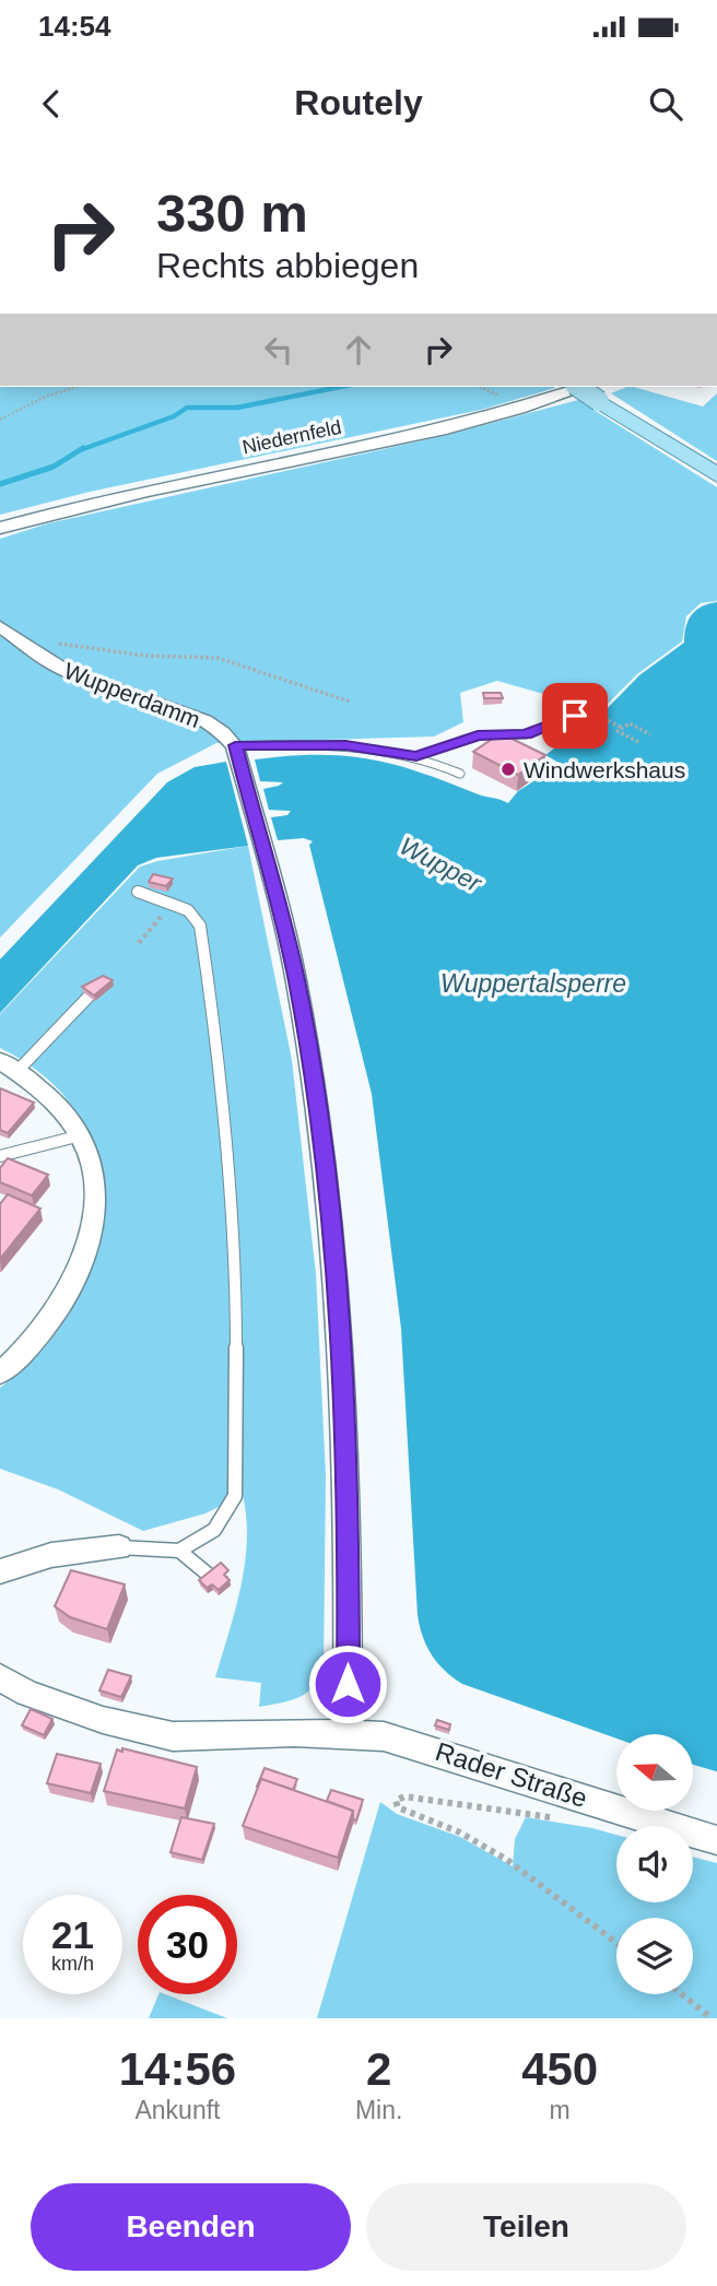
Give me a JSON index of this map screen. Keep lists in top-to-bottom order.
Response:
{
  "streets": {
    "street": ["Niedernfeld", "Wupperdamm", "Rader Straße"]
  },
  "water": ["Wupper", "Wuppertalsperre"],
  "places": ["Windwerkshaus"],
  "north": "left",
  "page": {
    "status": "14:54",
    "header": "Routely",
    "turn": ["330 m", "Rechts abbiegen"],
    "speed": "21 km/h",
    "limit": "30",
    "eta": [
      "14:56",
      "Ankunft",
      "2",
      "Min.",
      "450",
      "m"
    ],
    "buttons": ["Beenden", "Teilen"]
  }
}
